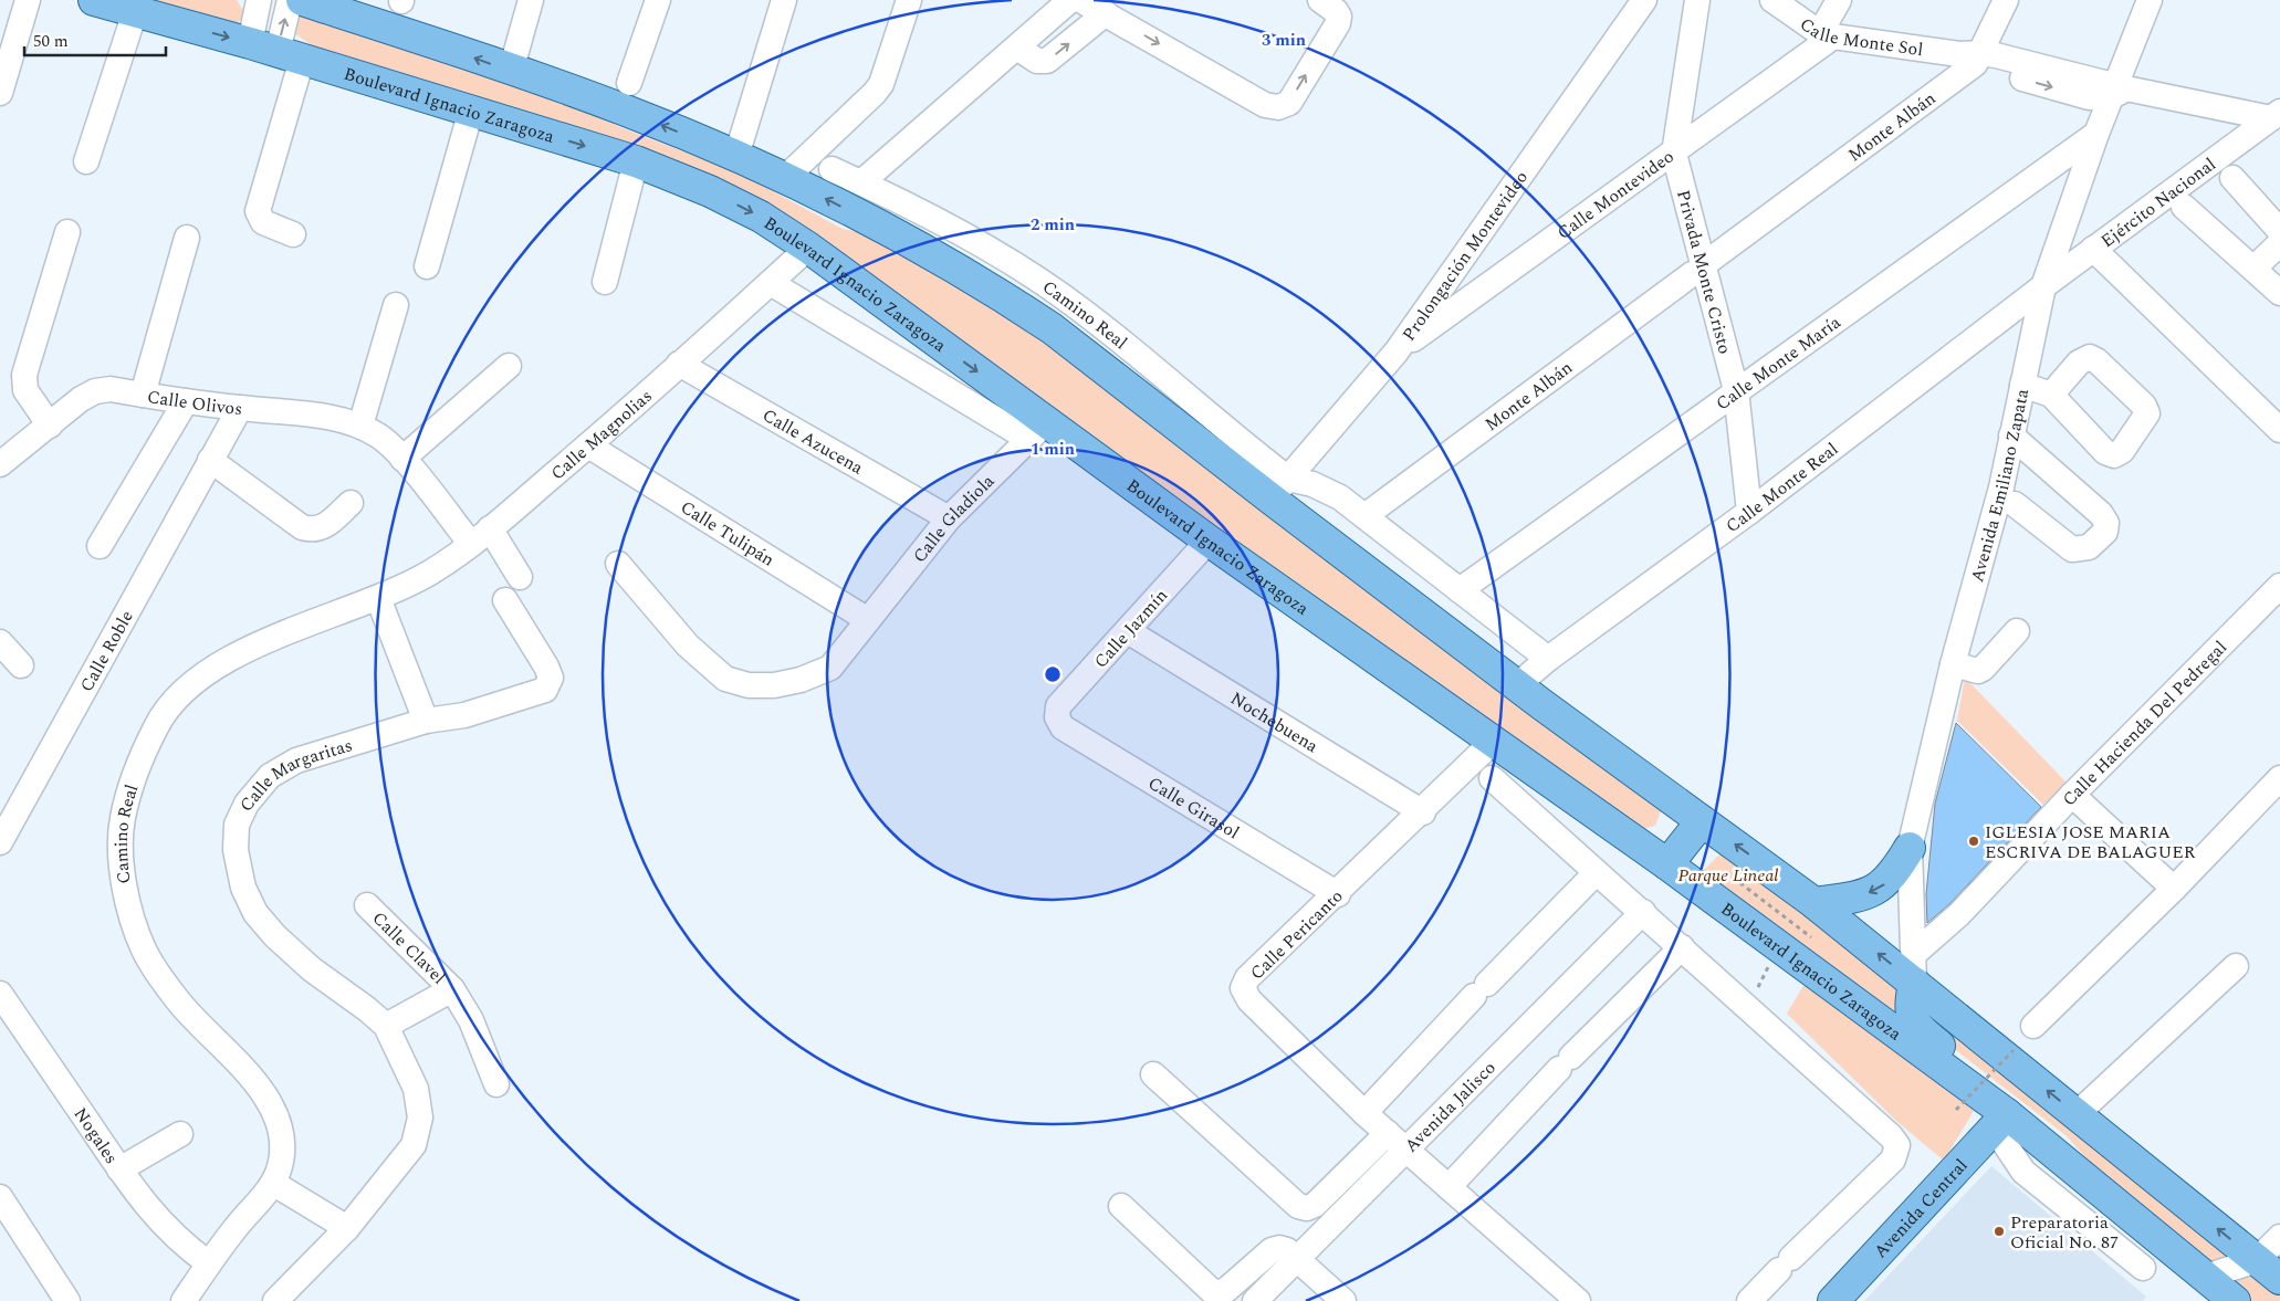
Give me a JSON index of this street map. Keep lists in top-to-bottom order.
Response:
{
  "streets": {
    "main road": ["Boulevard Ignacio Zaragoza", "Avenida Central"],
    "street": [
      "Calle Monte Sol",
      "Monte Albán",
      "Calle Montevideo",
      "Ejército Nacional",
      "Prolongación Montevideo",
      "Privada Monte Cristo",
      "Camino Real",
      "Calle Monte María",
      "Calle Olivos",
      "Calle Magnolias",
      "Calle Azucena",
      "Avenida Emiliano Zapata",
      "Calle Monte Real",
      "Calle Gladiola",
      "Calle Tulipán",
      "Calle Jazmín",
      "Calle Roble",
      "Nochebuena",
      "Calle Hacienda Del Pedregal",
      "Calle Margaritas",
      "Calle Girasol",
      "Calle Pericanto",
      "Calle Clavel",
      "Avenida Jalisco",
      "Nogales"
    ]
  },
  "crossings": [
    ["Calle Monte Sol", "Monte Albán"],
    ["Calle Monte Sol", "Calle Montevideo"],
    ["Calle Monte Sol", "Ejército Nacional"],
    ["Calle Monte Sol", "Avenida Emiliano Zapata"],
    ["Boulevard Ignacio Zaragoza", "Calle Magnolias"],
    ["Boulevard Ignacio Zaragoza", "Calle Gladiola"],
    ["Boulevard Ignacio Zaragoza", "Calle Jazmín"],
    ["Boulevard Ignacio Zaragoza", "Calle Pericanto"],
    ["Boulevard Ignacio Zaragoza", "Avenida Central"],
    ["Monte Albán", "Privada Monte Cristo"],
    ["Calle Montevideo", "Prolongación Montevideo"],
    ["Calle Montevideo", "Privada Monte Cristo"],
    ["Ejército Nacional", "Avenida Emiliano Zapata"],
    ["Ejército Nacional", "Calle Monte Real"],
    ["Prolongación Montevideo", "Camino Real"],
    ["Privada Monte Cristo", "Calle Monte María"],
    ["Privada Monte Cristo", "Calle Monte Real"],
    ["Camino Real", "Calle Magnolias"],
    ["Camino Real", "Nogales"],
    ["Calle Monte María", "Avenida Emiliano Zapata"],
    ["Calle Olivos", "Calle Roble"],
    ["Calle Magnolias", "Calle Azucena"],
    ["Calle Magnolias", "Calle Tulipán"],
    ["Calle Azucena", "Calle Gladiola"],
    ["Avenida Emiliano Zapata", "Calle Monte Real"],
    ["Avenida Emiliano Zapata", "Calle Hacienda Del Pedregal"],
    ["Calle Gladiola", "Calle Tulipán"],
    ["Calle Jazmín", "Nochebuena"],
    ["Calle Jazmín", "Calle Girasol"],
    ["Nochebuena", "Calle Pericanto"],
    ["Calle Margaritas", "Calle Clavel"],
    ["Calle Girasol", "Calle Pericanto"],
    ["Calle Pericanto", "Avenida Jalisco"]
  ],
  "parks": ["Parque Lineal"],
  "places": ["IGLESIA JOSE MARIA ESCRIVA DE BALAGUER", "Preparatoria Oficial No. 87"],
  "scale_bar": "50 m",
  "rings": ["3 min", "2 min", "1 min"]
}
